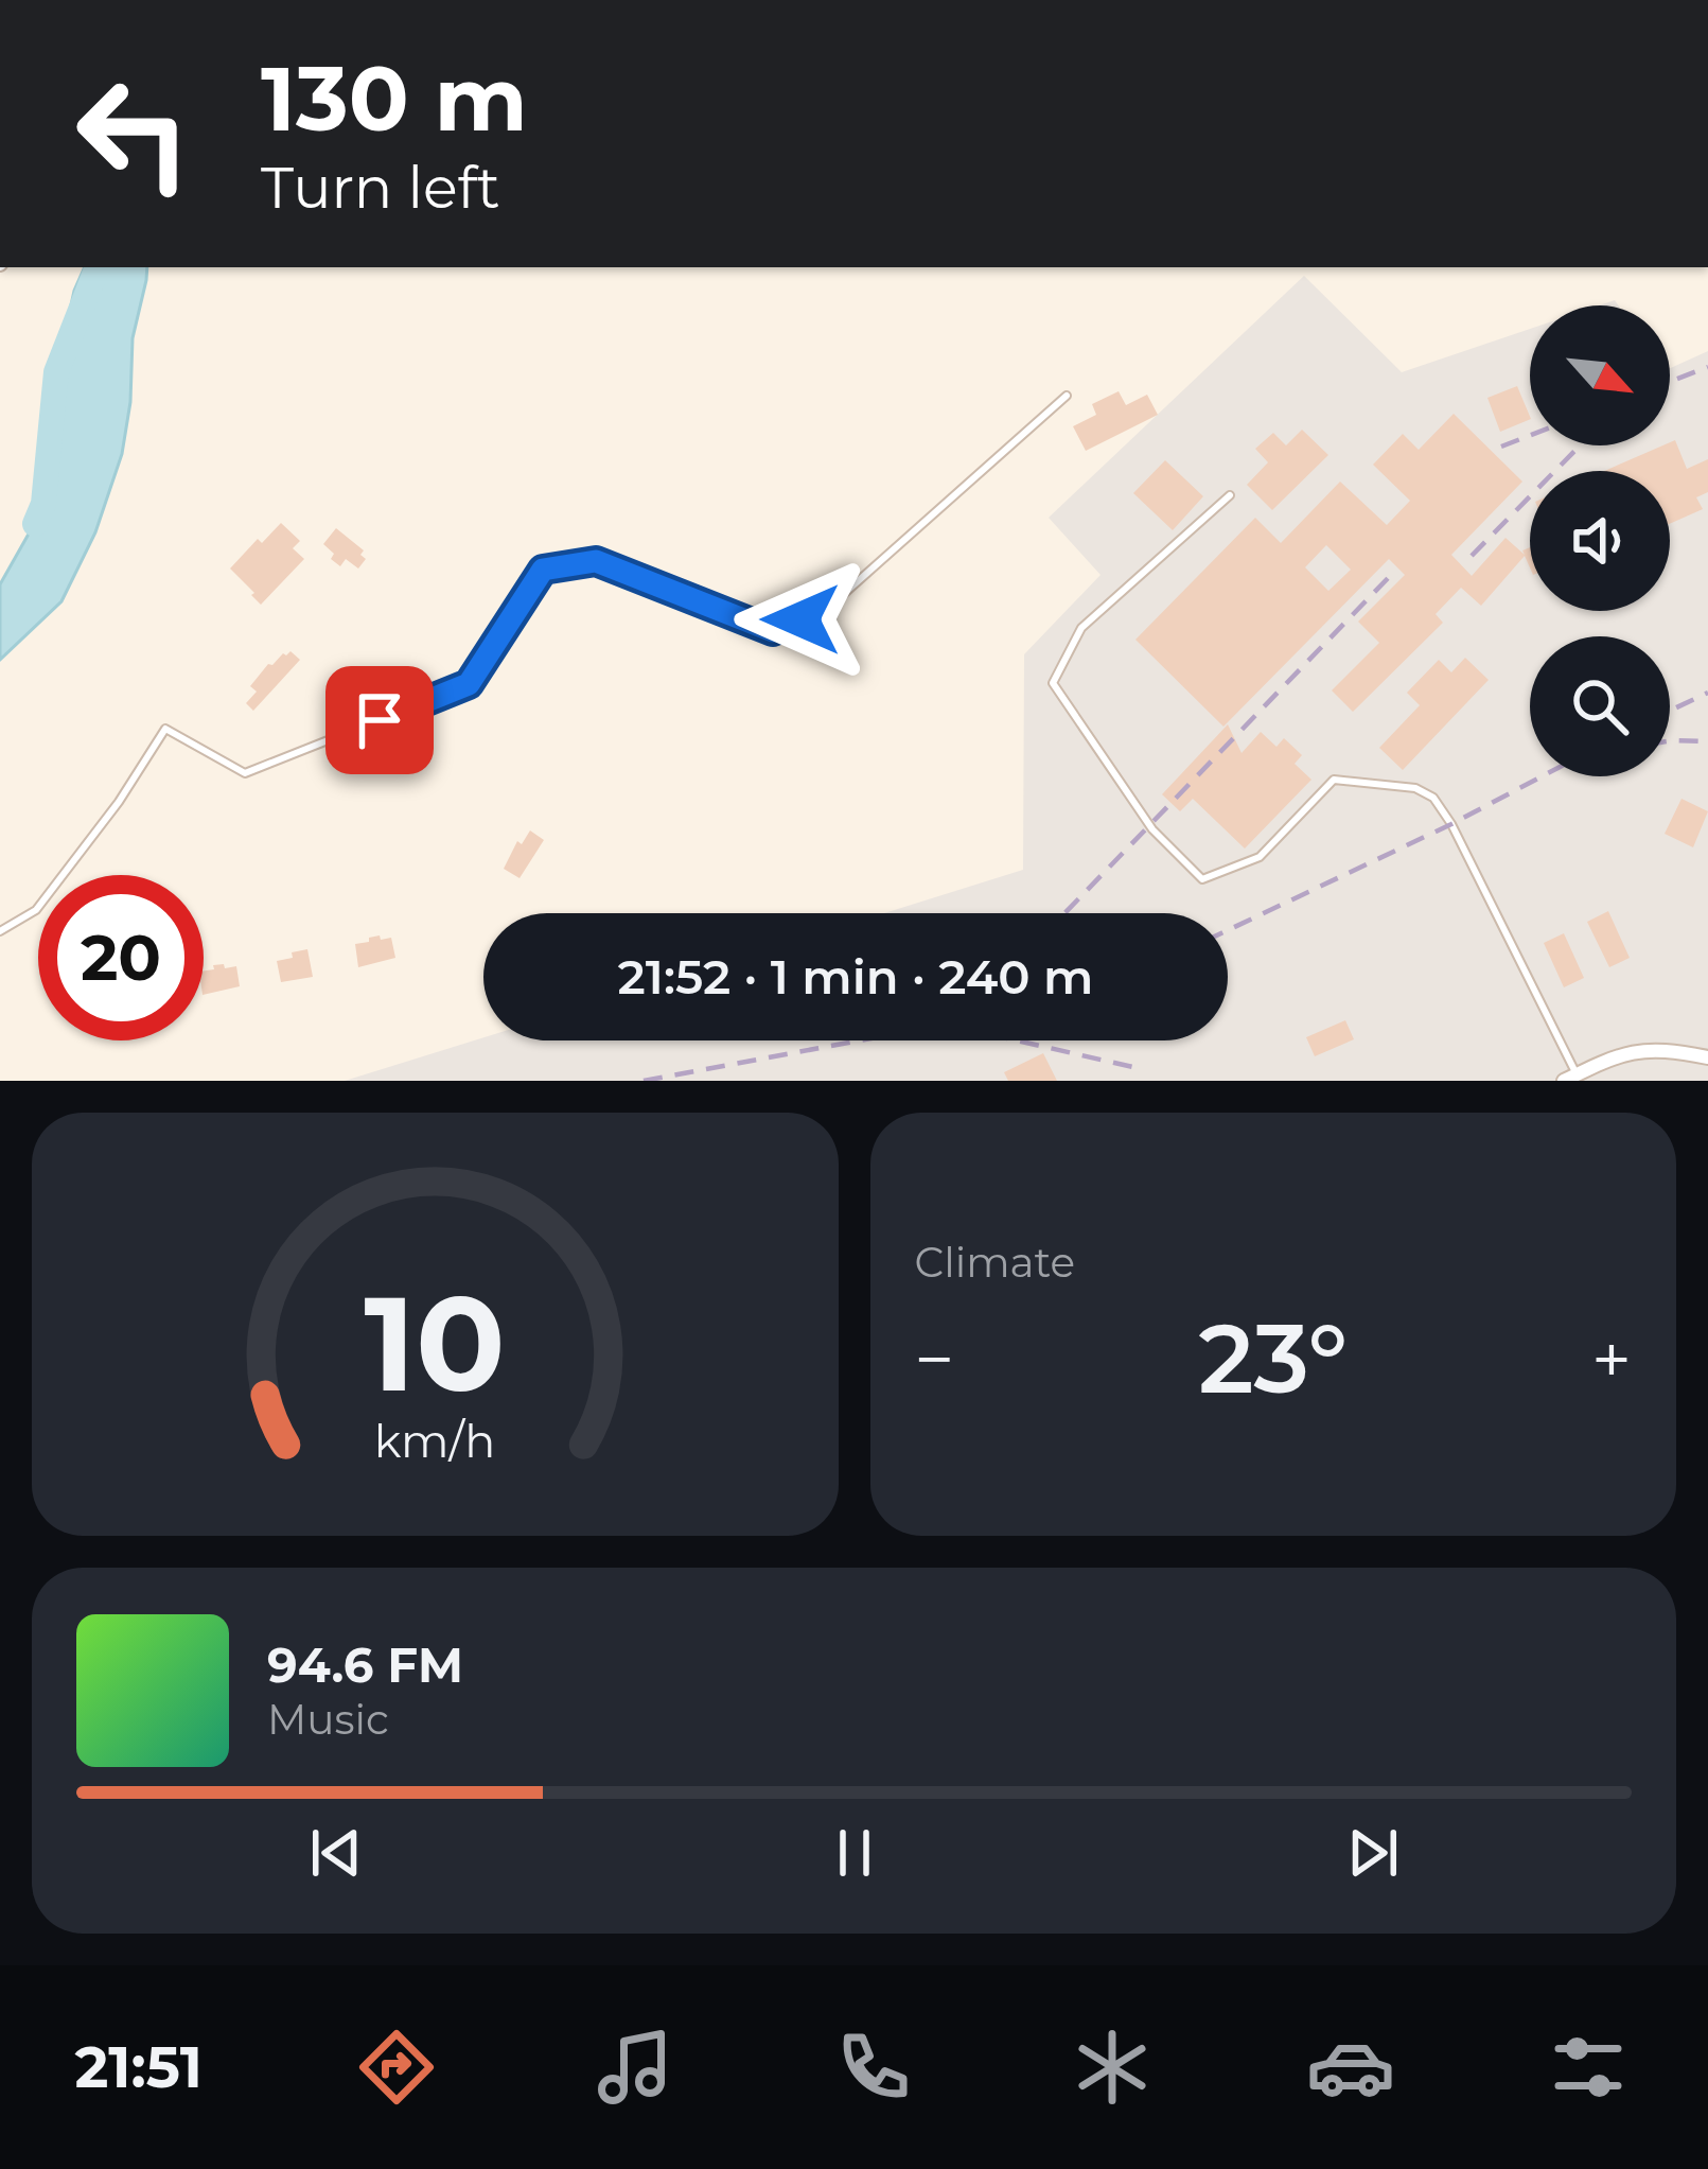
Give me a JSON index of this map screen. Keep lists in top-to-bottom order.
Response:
{
  "north": "bottom right",
  "page": {
    "turn": ["130 m", "Turn left"],
    "limit": "20",
    "trip": "21:52 · 1 min · 240 m",
    "tile": "Climate",
    "heat": ["−", "23°", "+"],
    "song": ["94.6 FM", "Music"],
    "tabs": "21:51",
    "gauge": ["10", "km/h"]
  }
}
